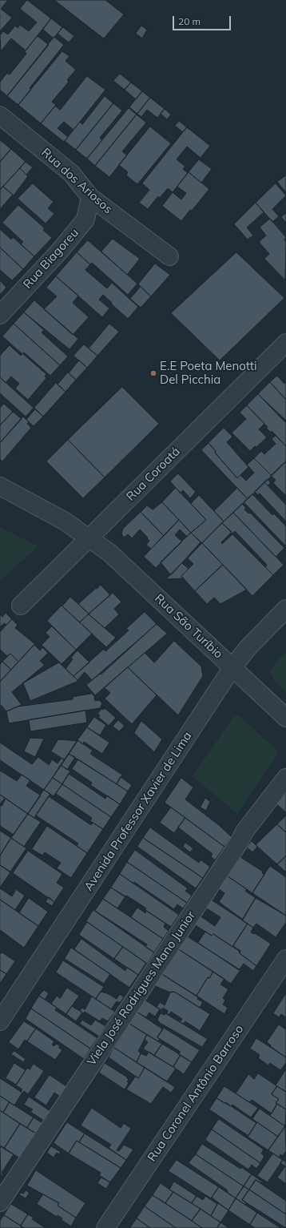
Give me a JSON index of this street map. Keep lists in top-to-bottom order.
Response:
{
  "streets": {
    "street": [
      "Rua dos Ariosos",
      "Rua Biagoreu",
      "Rua Coroatá",
      "Rua São Turíbio",
      "Avenida Professor Xavier de Lima",
      "Viela José Rodrigues Mano Junior",
      "Rua Coronel Antônio Barroso"
    ]
  },
  "crossings": [
    ["Rua dos Ariosos", "Rua Biagoreu"],
    ["Rua Coroatá", "Rua São Turíbio"],
    ["Rua São Turíbio", "Avenida Professor Xavier de Lima"]
  ],
  "places": ["E.E Poeta Menotti Del Picchia"],
  "scale_bar": "20 m"
}
